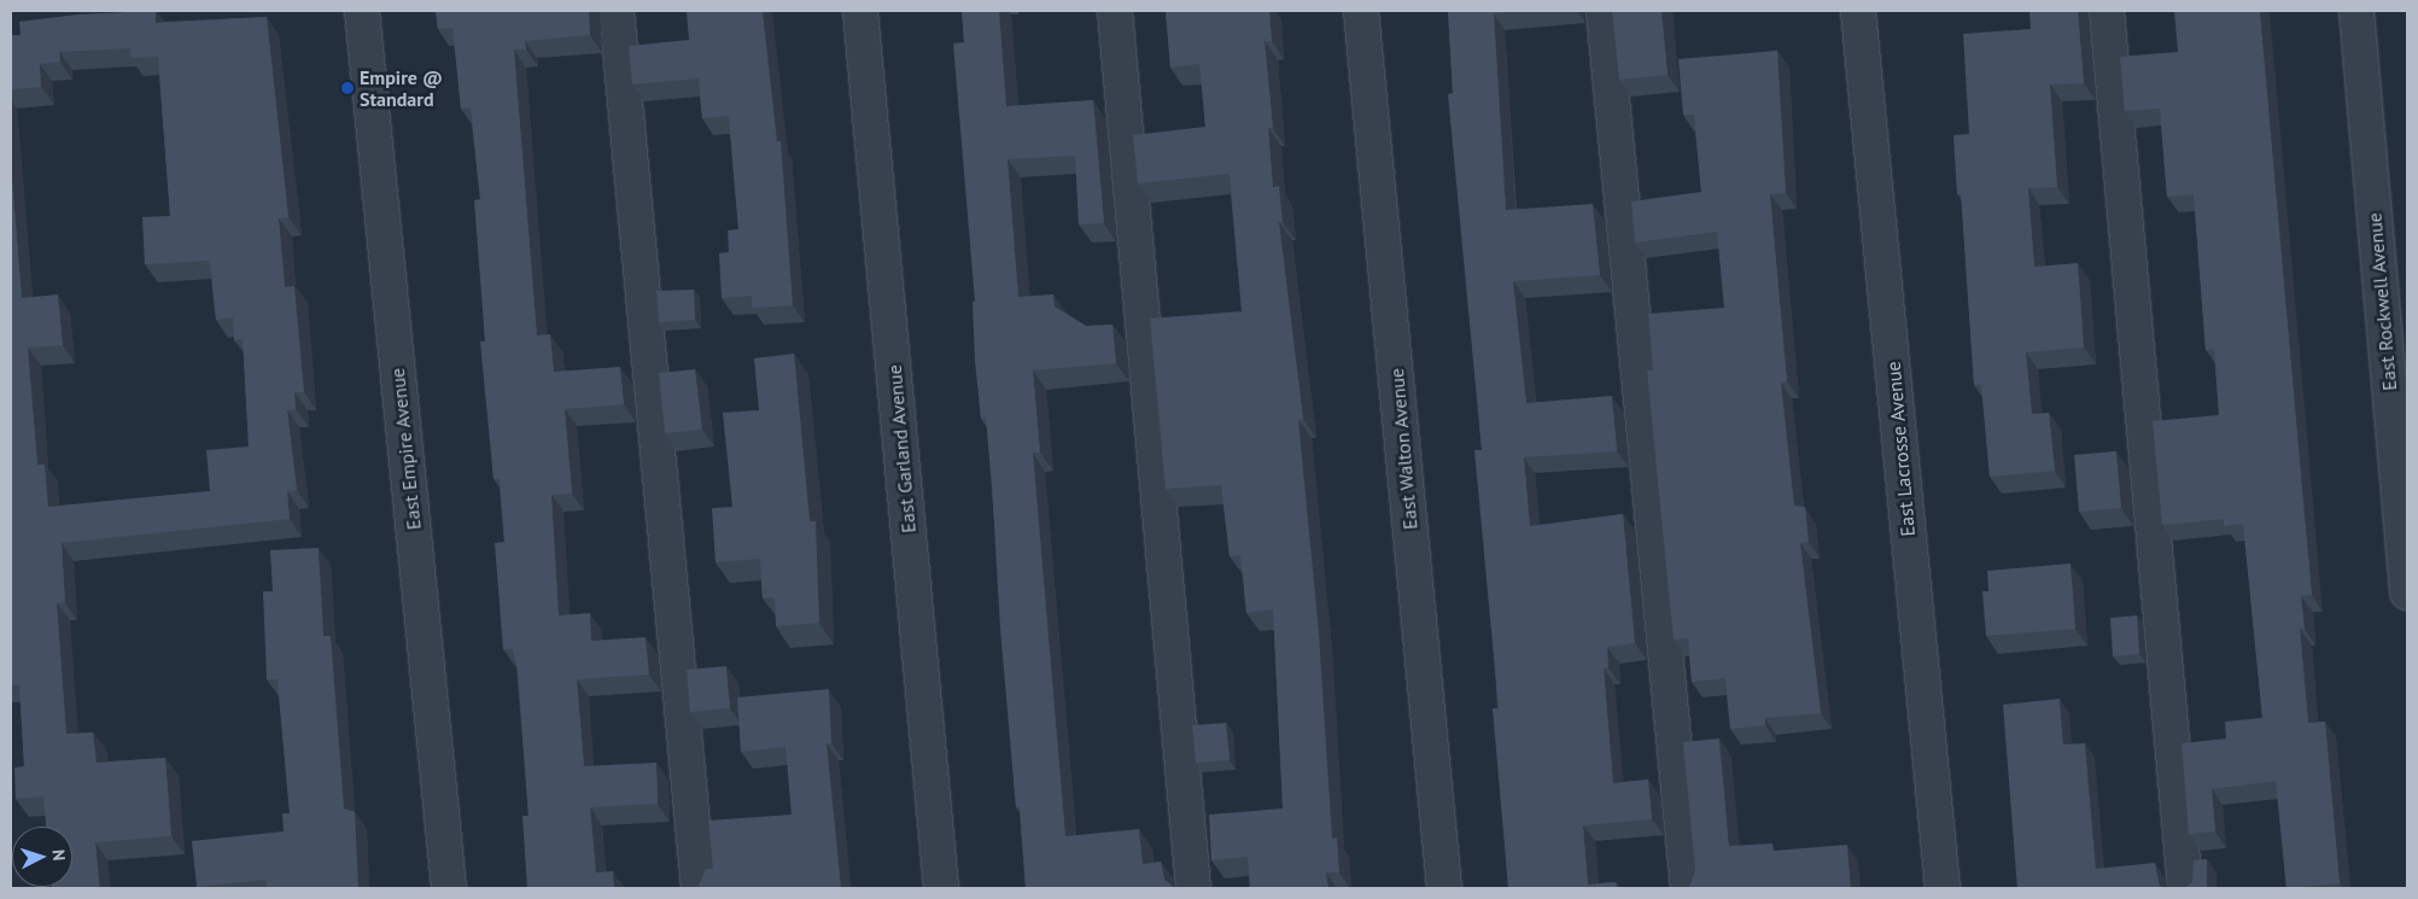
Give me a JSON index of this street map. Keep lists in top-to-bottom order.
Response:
{
  "streets": {
    "street": [
      "East Rockwell Avenue",
      "East Empire Avenue",
      "East Garland Avenue",
      "East Walton Avenue",
      "East Lacrosse Avenue"
    ]
  },
  "places": ["Empire @ Standard"],
  "north": "right"
}
